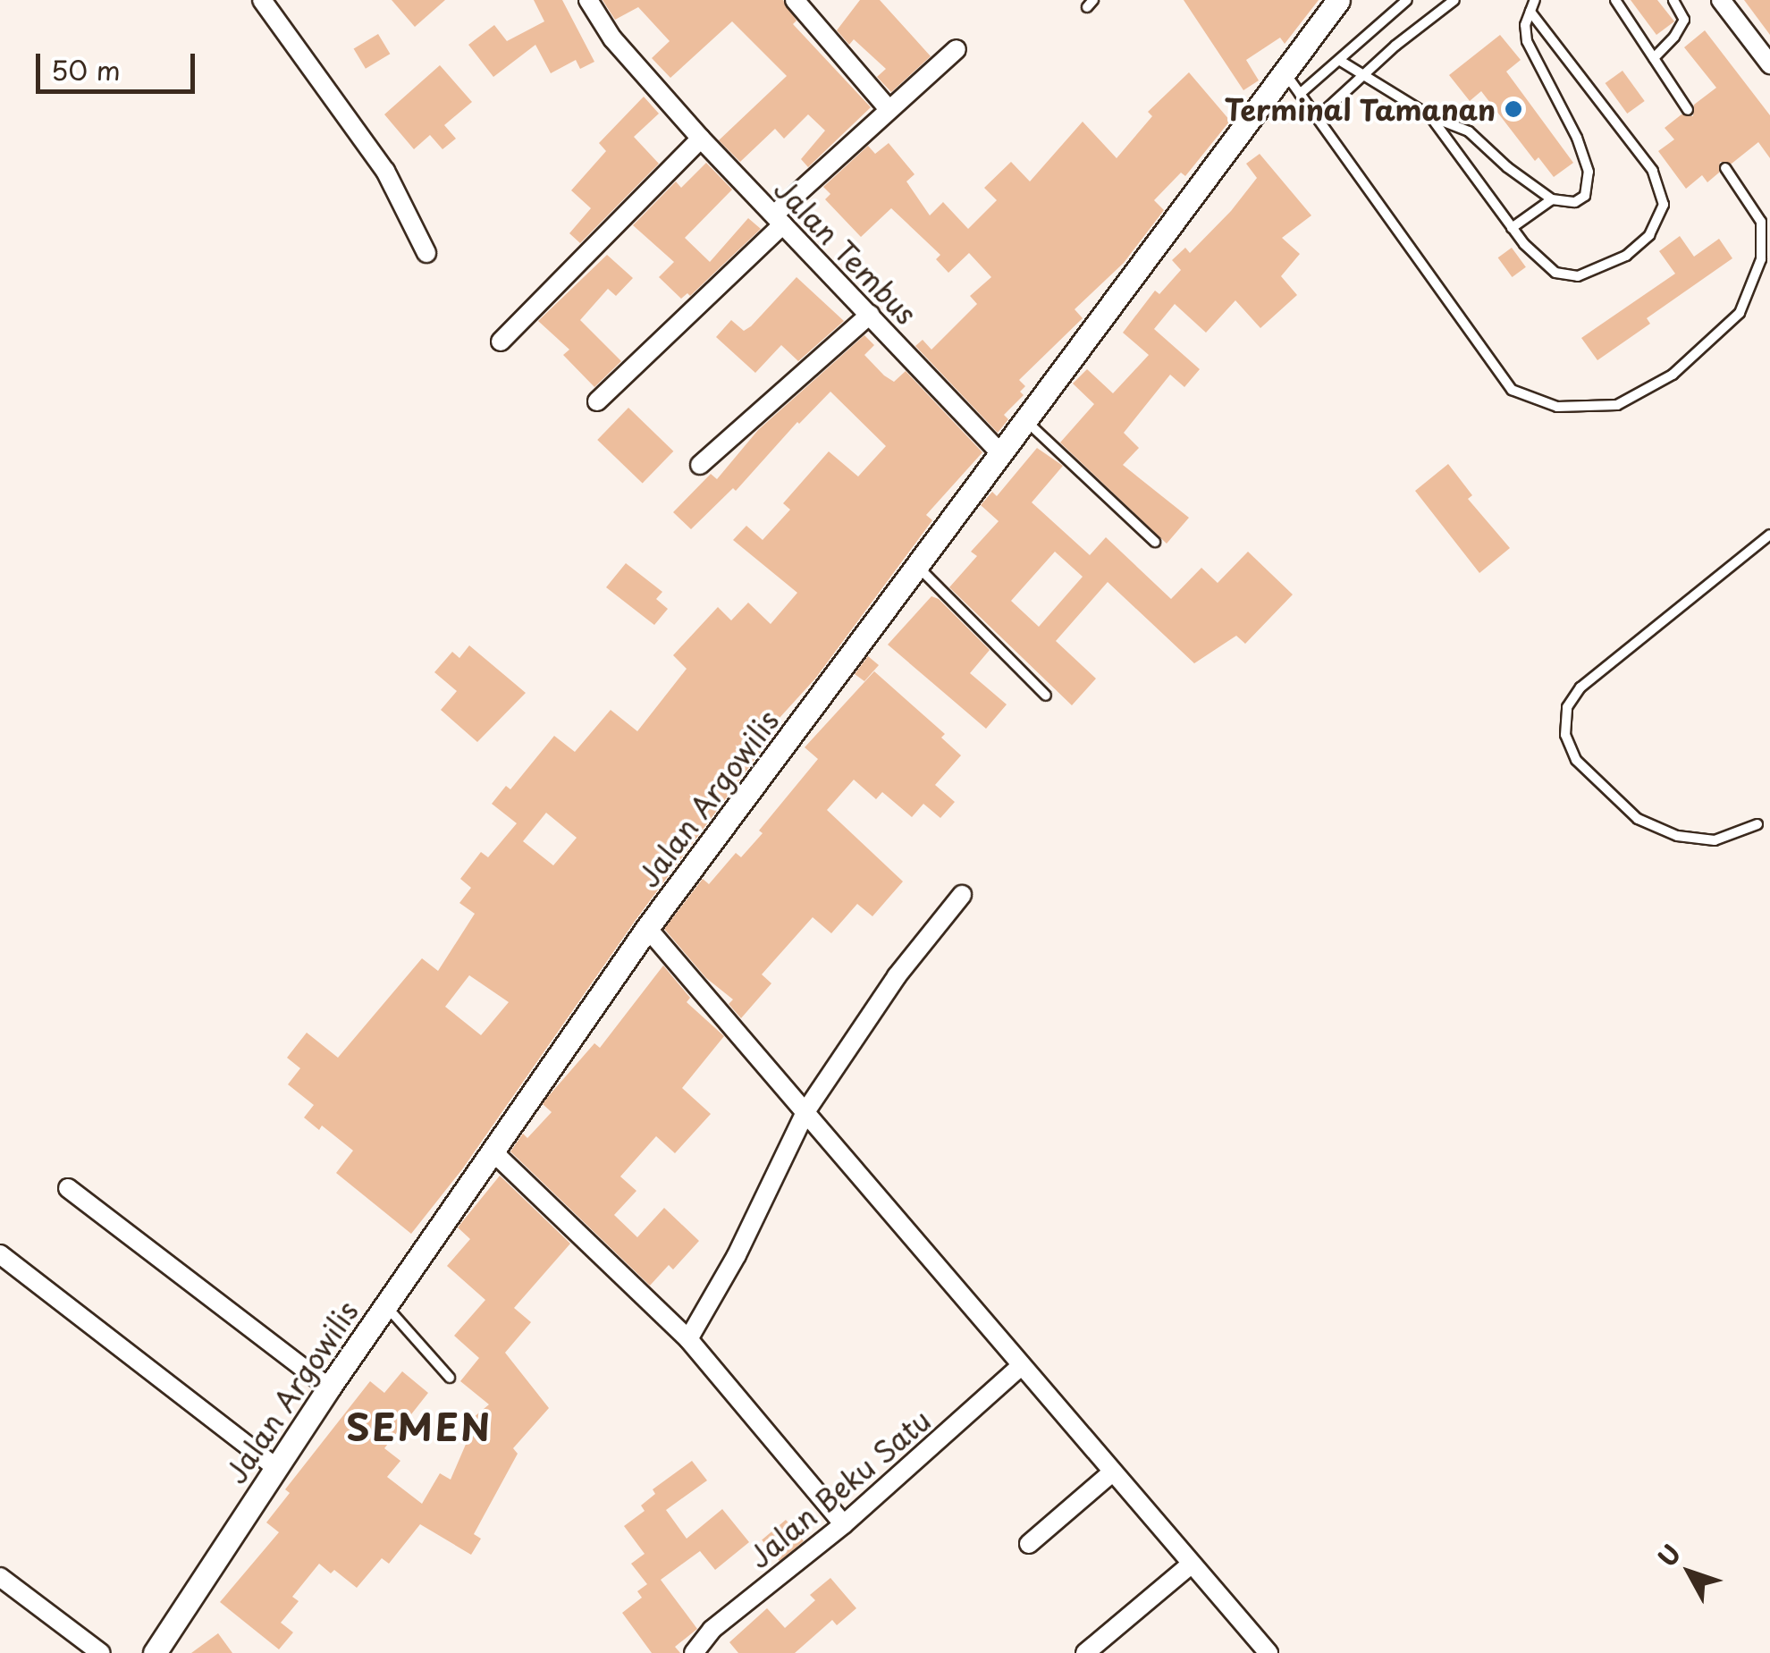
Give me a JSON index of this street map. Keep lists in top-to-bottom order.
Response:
{
  "streets": {
    "street": ["Jalan Tembus", "Jalan Argowilis", "Jalan Beku Satu"]
  },
  "crossings": [
    ["Jalan Tembus", "Jalan Argowilis"]
  ],
  "districts": ["SEMEN"],
  "places": ["Terminal Tamanan"],
  "scale_bar": "50 m",
  "north": "top left"
}
